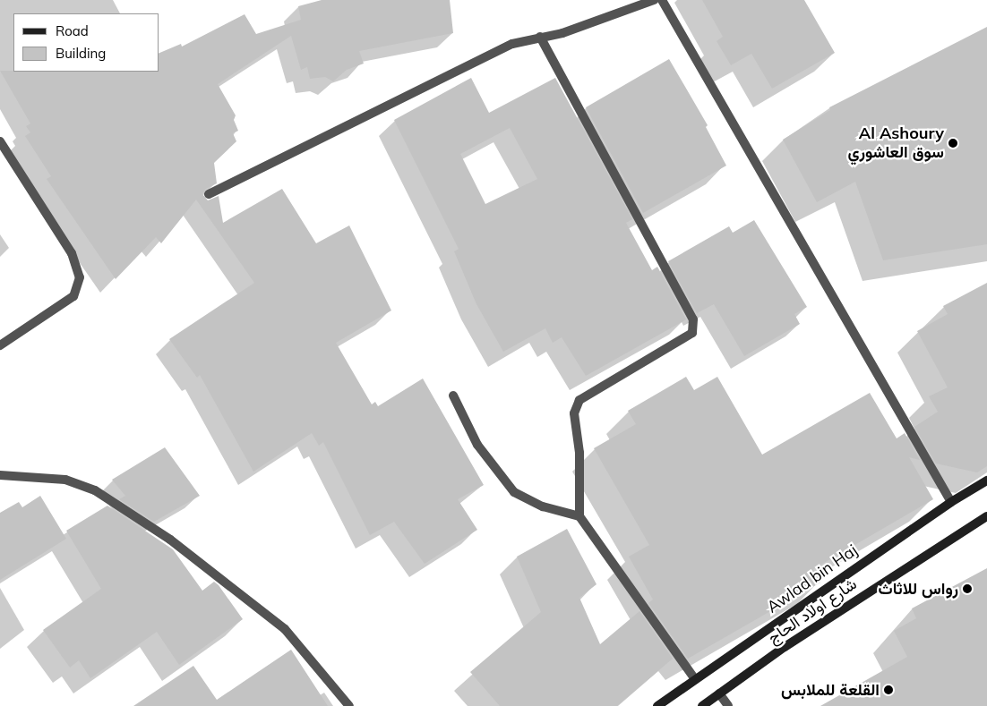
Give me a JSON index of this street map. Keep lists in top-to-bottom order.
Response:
{
  "streets": {
    "main road": ["Awlad bin Haj", "شارع اولاد الحاج"]
  },
  "places": ["Al Ashoury سوق العاشوري", "رواس للاثاث", "القلعة للملابس"],
  "legend": ["Road", "Building"]
}
